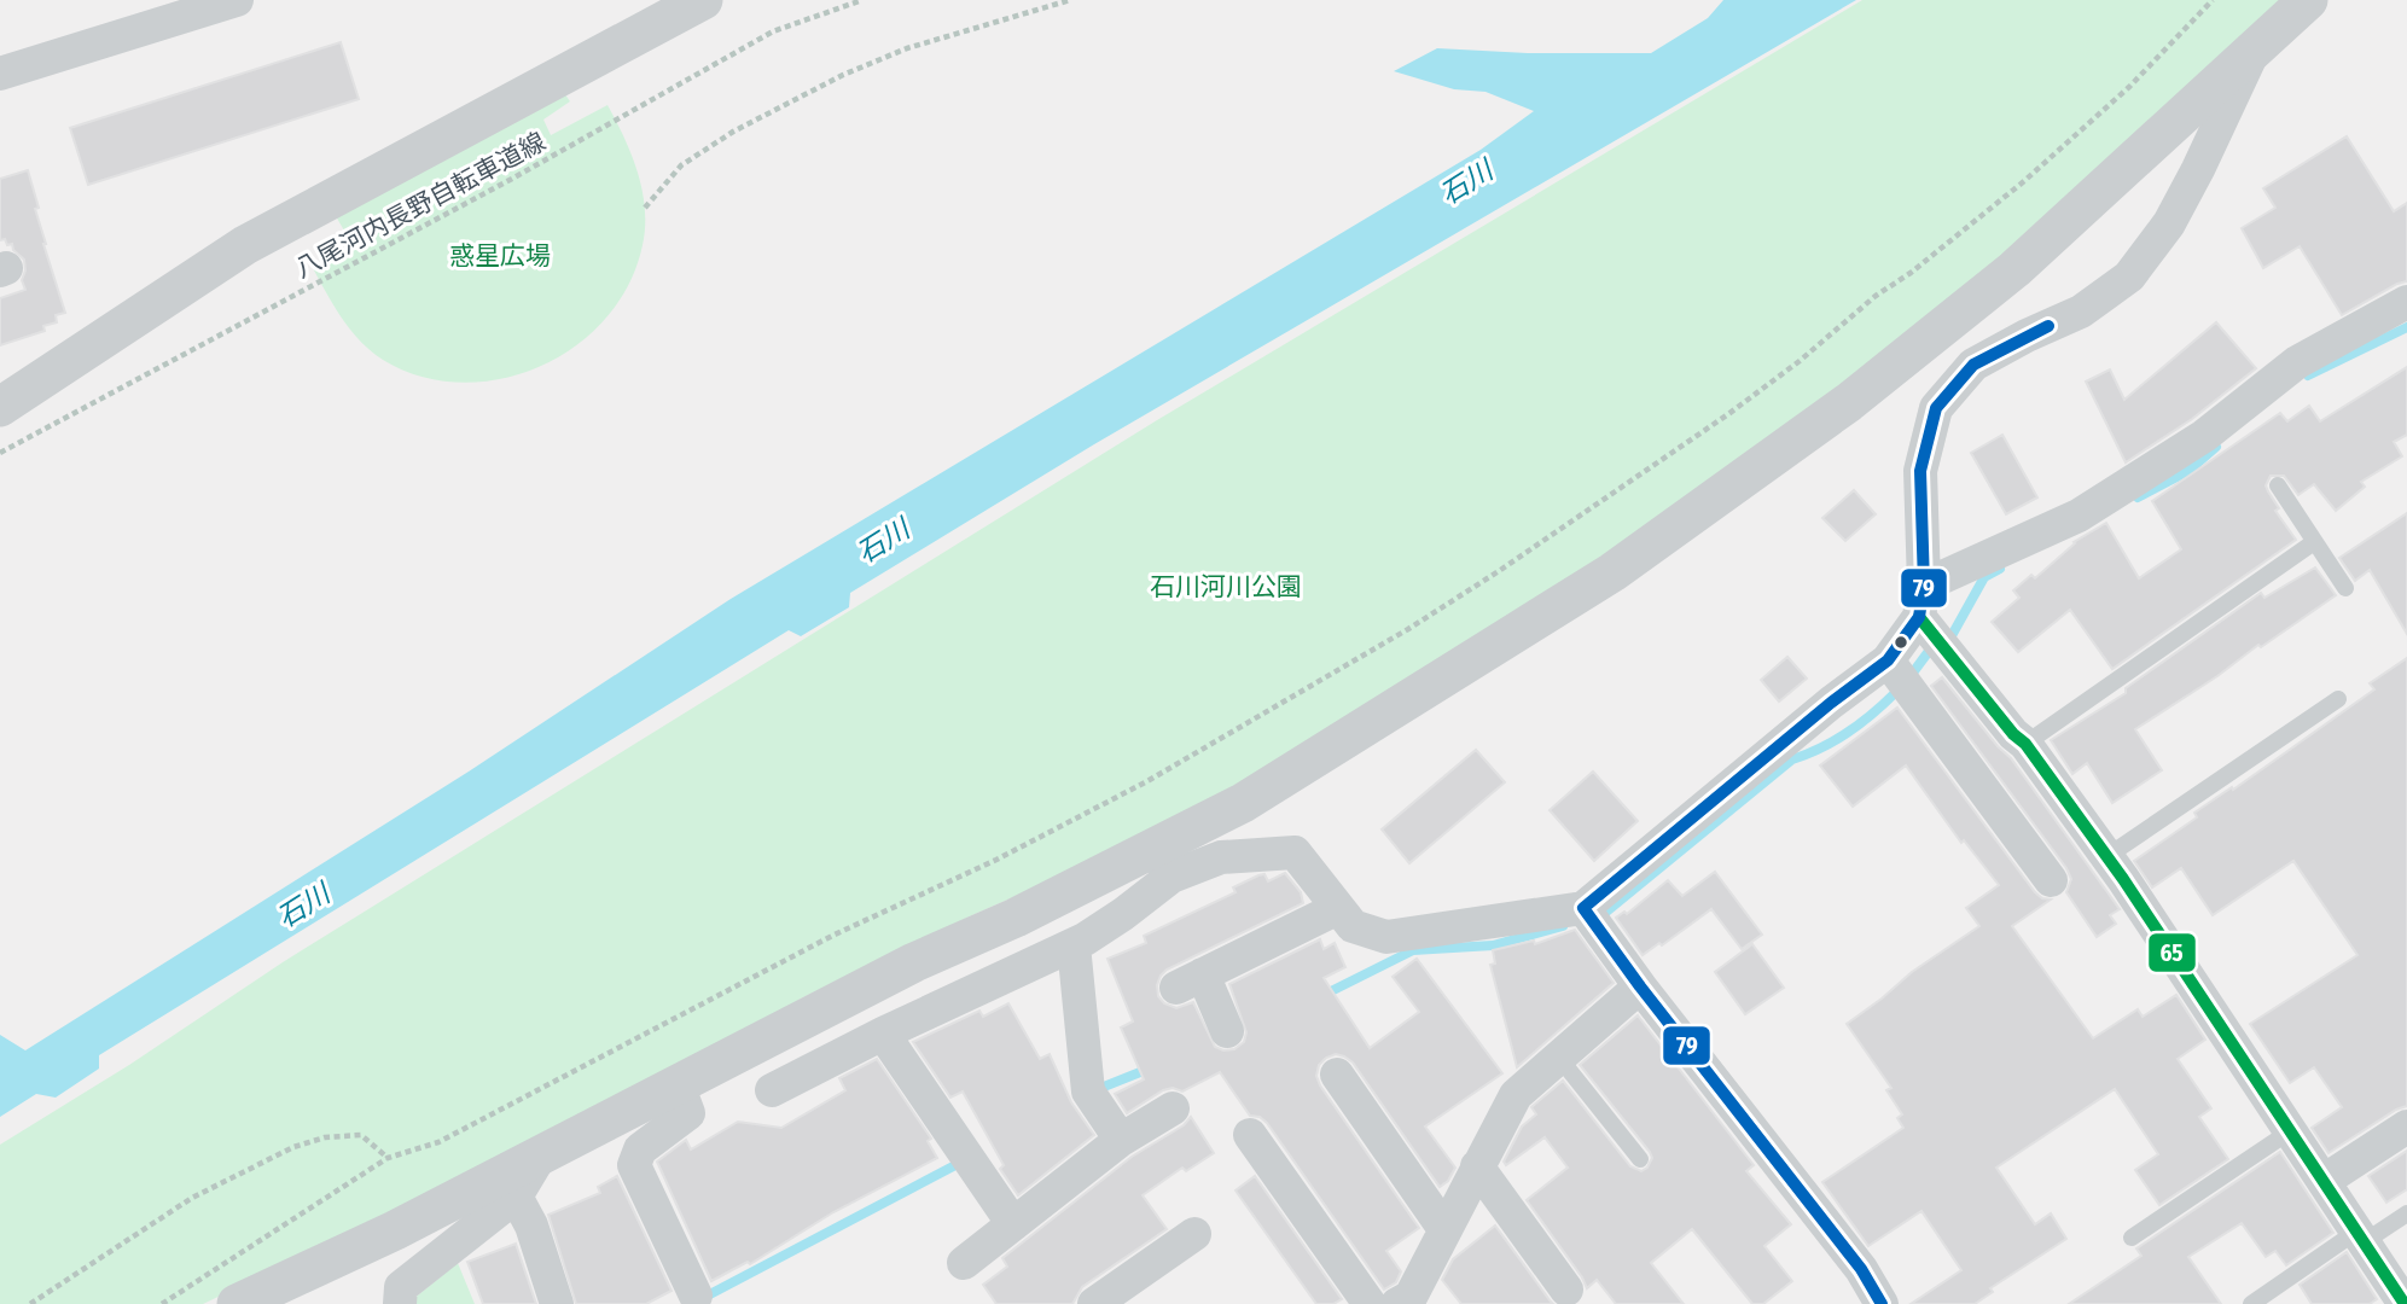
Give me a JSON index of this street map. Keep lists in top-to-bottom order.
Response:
{
  "streets": {
    "path": ["八尾河内長野自転車道線"]
  },
  "water": ["石川"],
  "parks": ["惑星広場", "石川河川公園"],
  "lines": ["transit line 79", "transit line 65"]
}
